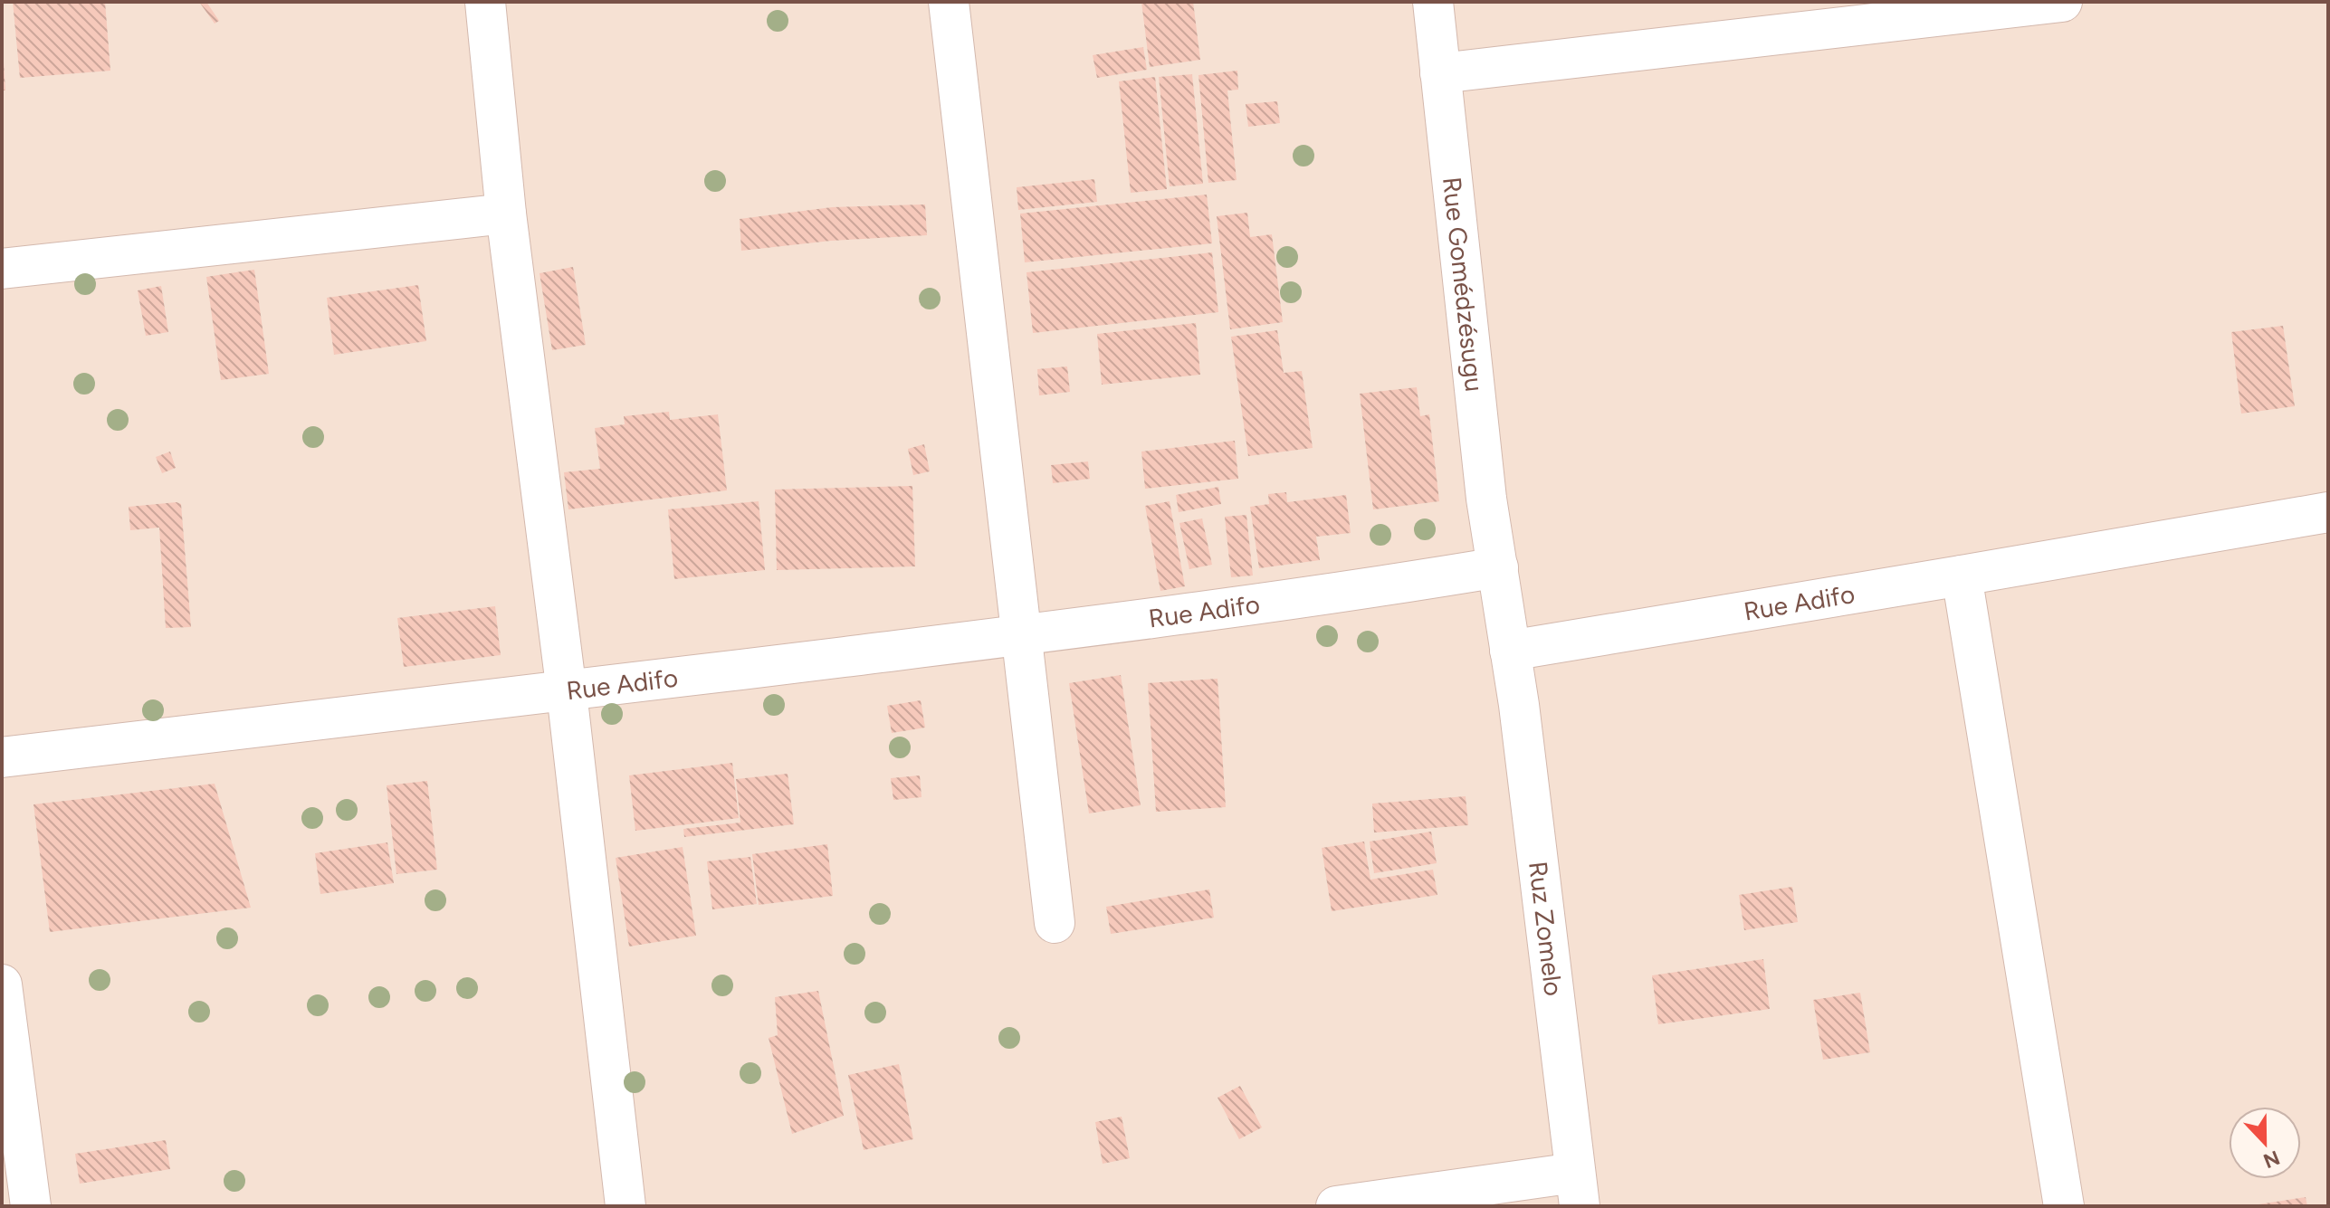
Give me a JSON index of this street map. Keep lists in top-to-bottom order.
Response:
{
  "streets": {
    "street": ["Rue Gomédzésugu", "Rue Adifo", "Ruz Zomelo"]
  },
  "crossings": [
    ["Rue Gomédzésugu", "Rue Adifo"],
    ["Rue Adifo", "Ruz Zomelo"]
  ],
  "north": "bottom"
}
